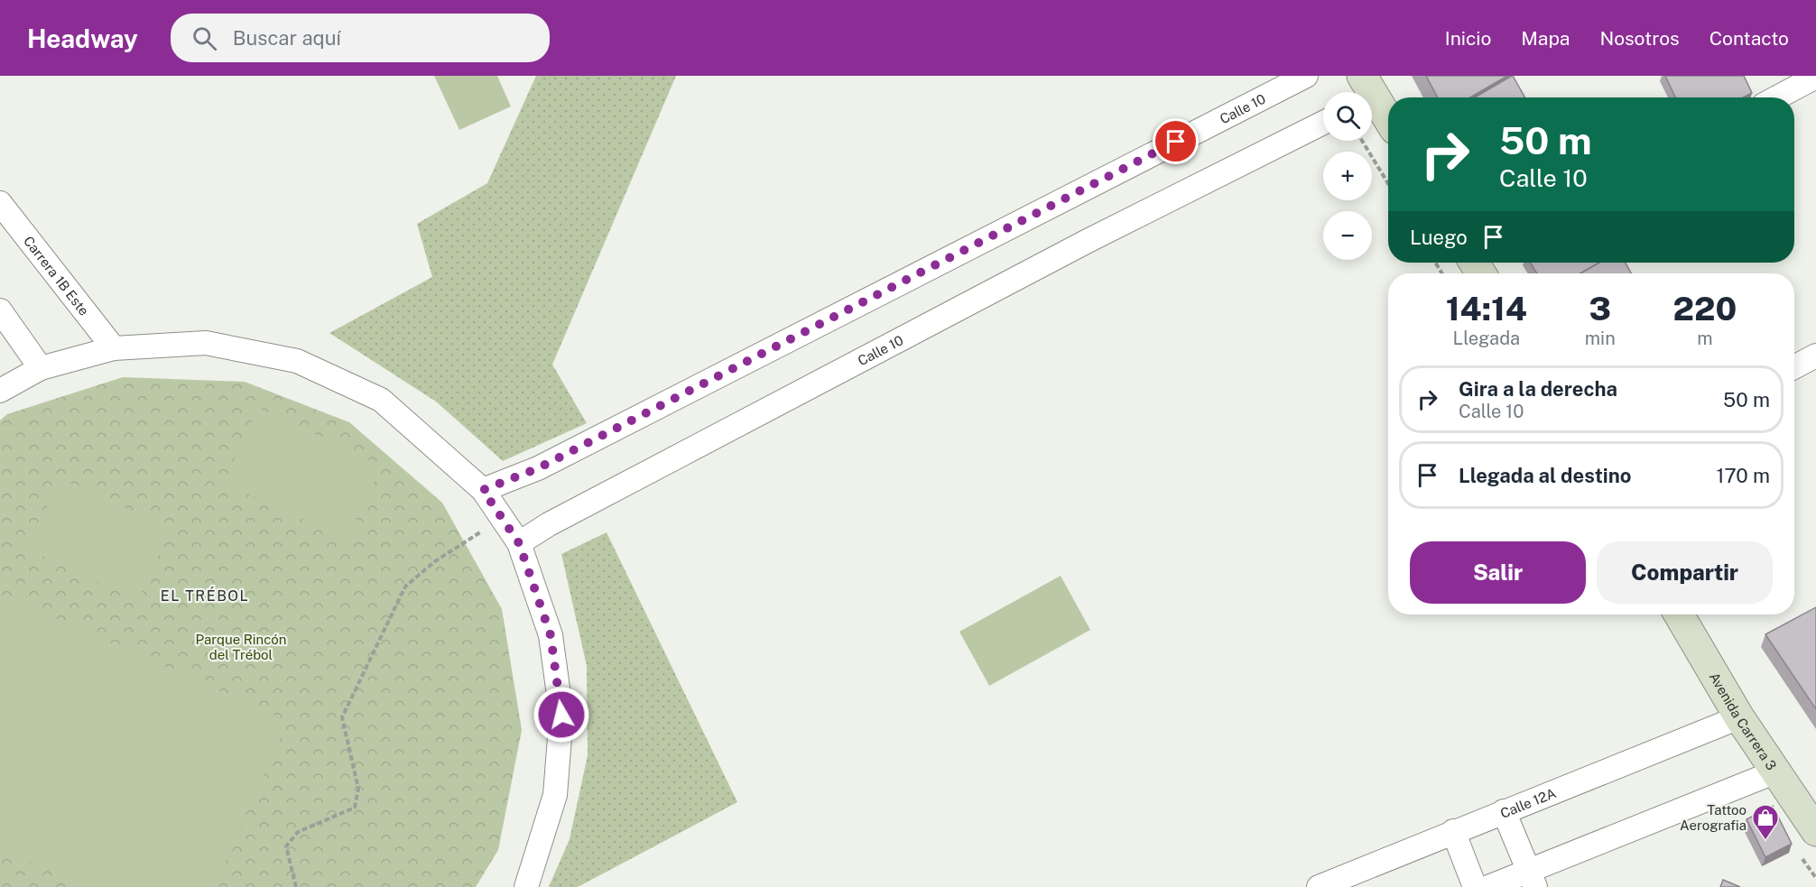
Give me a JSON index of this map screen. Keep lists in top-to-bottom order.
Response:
{
  "streets": {
    "main road": ["Avenida Carrera 3"],
    "street": ["Calle 10", "Carrera 1B Este", "Calle 12A"]
  },
  "crossings": [
    ["Avenida Carrera 3", "Calle 12A"]
  ],
  "districts": ["EL TRÉBOL"],
  "parks": ["Parque Rincón del Trébol"],
  "places": {
    "shop": ["Tattoo Aerografia"]
  },
  "page": {
    "header": "Headway",
    "search": "Buscar aquí",
    "nav": [
      "Inicio",
      "Mapa",
      "Nosotros",
      "Contacto"
    ],
    "map_buttons": ["+", "−"],
    "turn": ["50 m", "Calle 10"],
    "then": "Luego",
    "eta": [
      "14:14",
      "Llegada",
      "3",
      "min",
      "220",
      "m"
    ],
    "list": [
      {
        "name": "Gira a la derecha",
        "note": "Calle 10",
        "value": "50 m"
      },
      {
        "name": "Llegada al destino",
        "value": "170 m"
      }
    ],
    "buttons": ["Salir", "Compartir"]
  }
}
